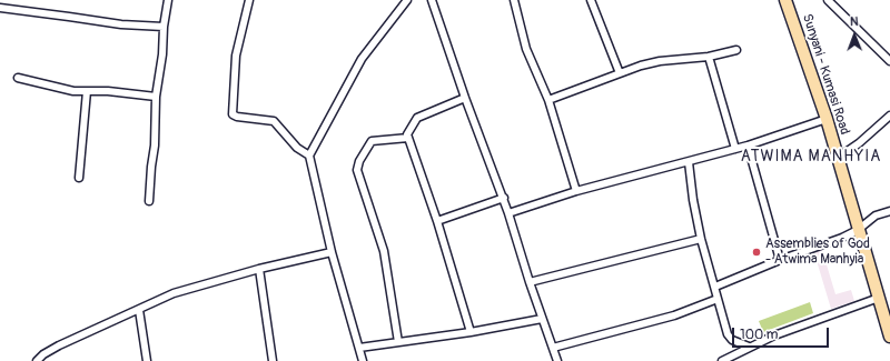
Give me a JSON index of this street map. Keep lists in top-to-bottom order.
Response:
{
  "streets": {
    "main road": ["Sunyani - Kumasi Road"]
  },
  "districts": ["ATWIMA MANHYIA"],
  "places": ["Assemblies of God - Atwima Manhyia"],
  "scale_bar": "100 m",
  "north": "top"
}
